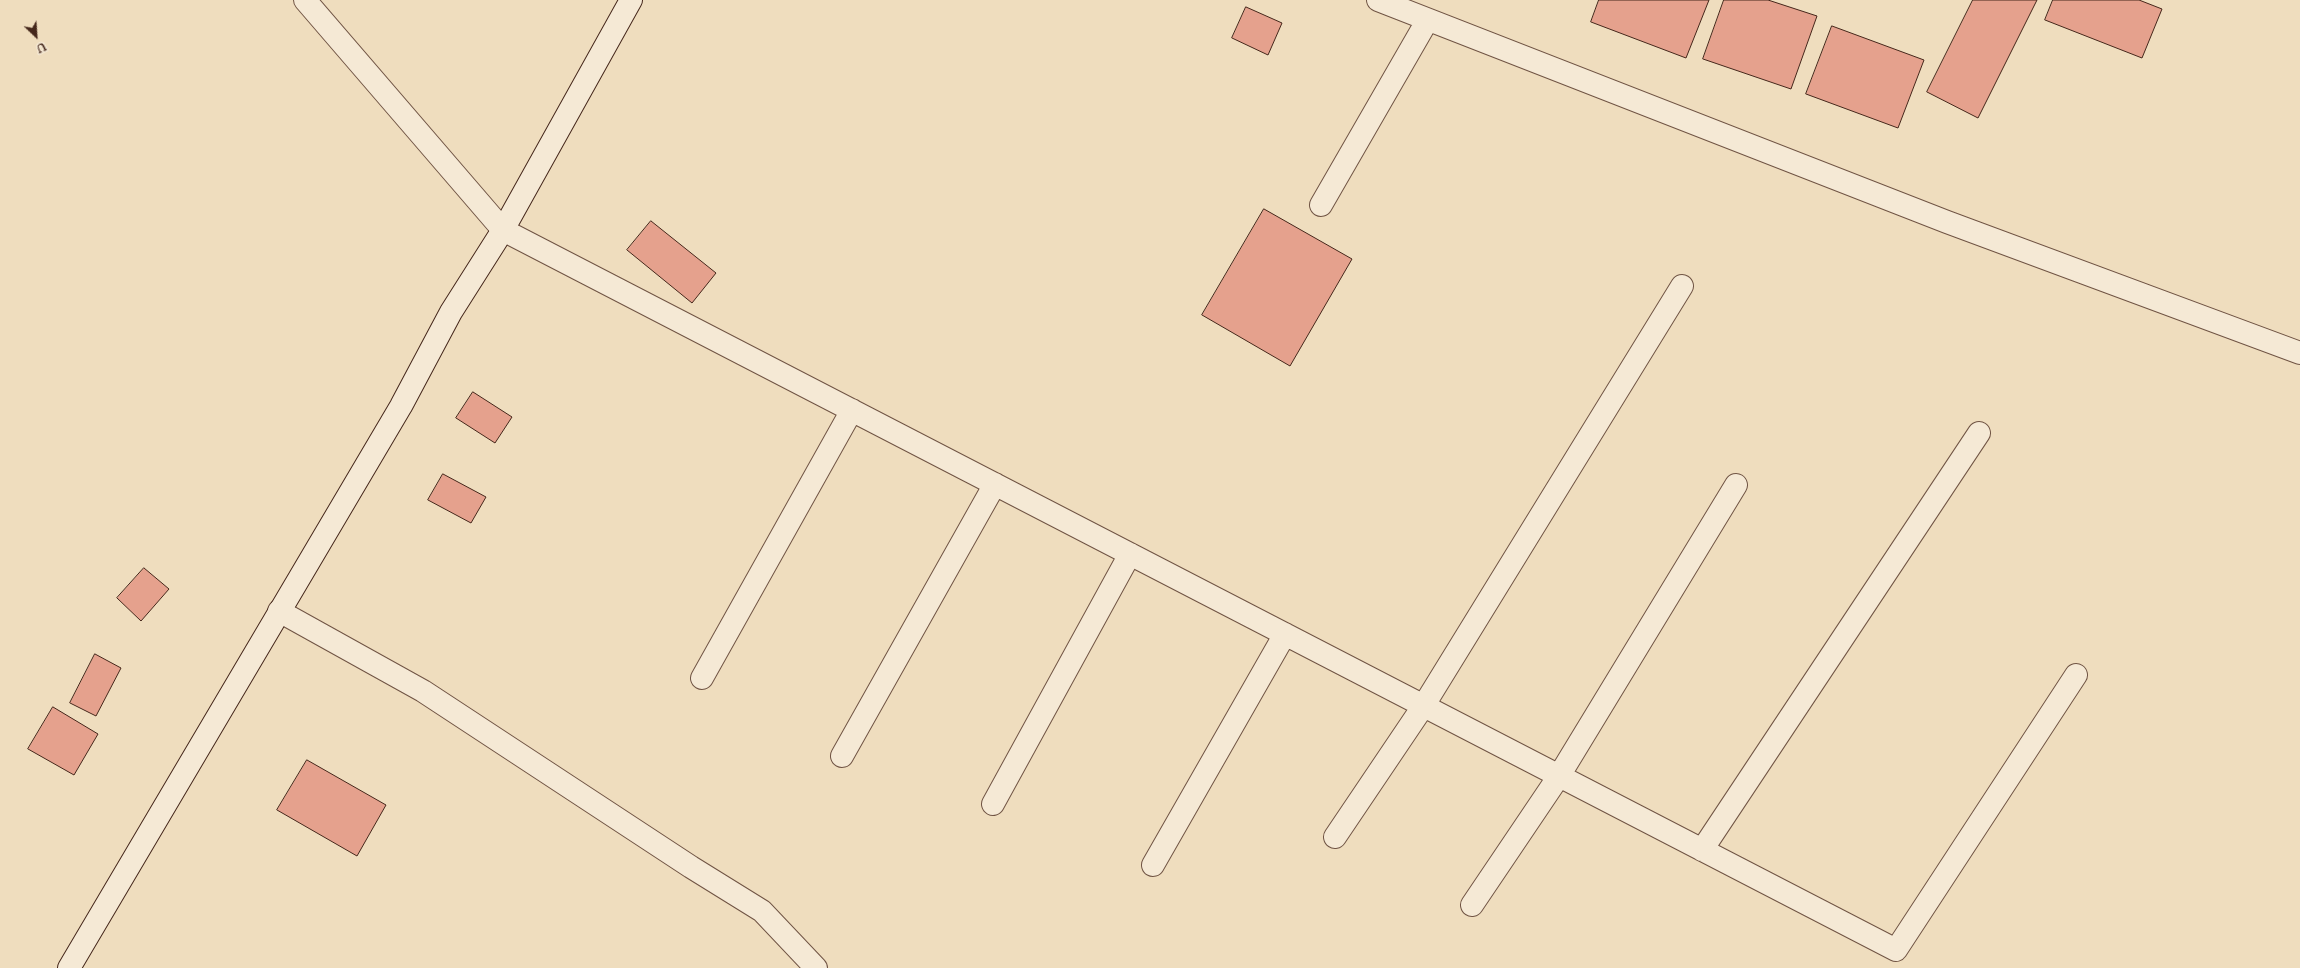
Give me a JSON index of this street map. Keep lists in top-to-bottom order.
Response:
{
  "north": "bottom right"
}
